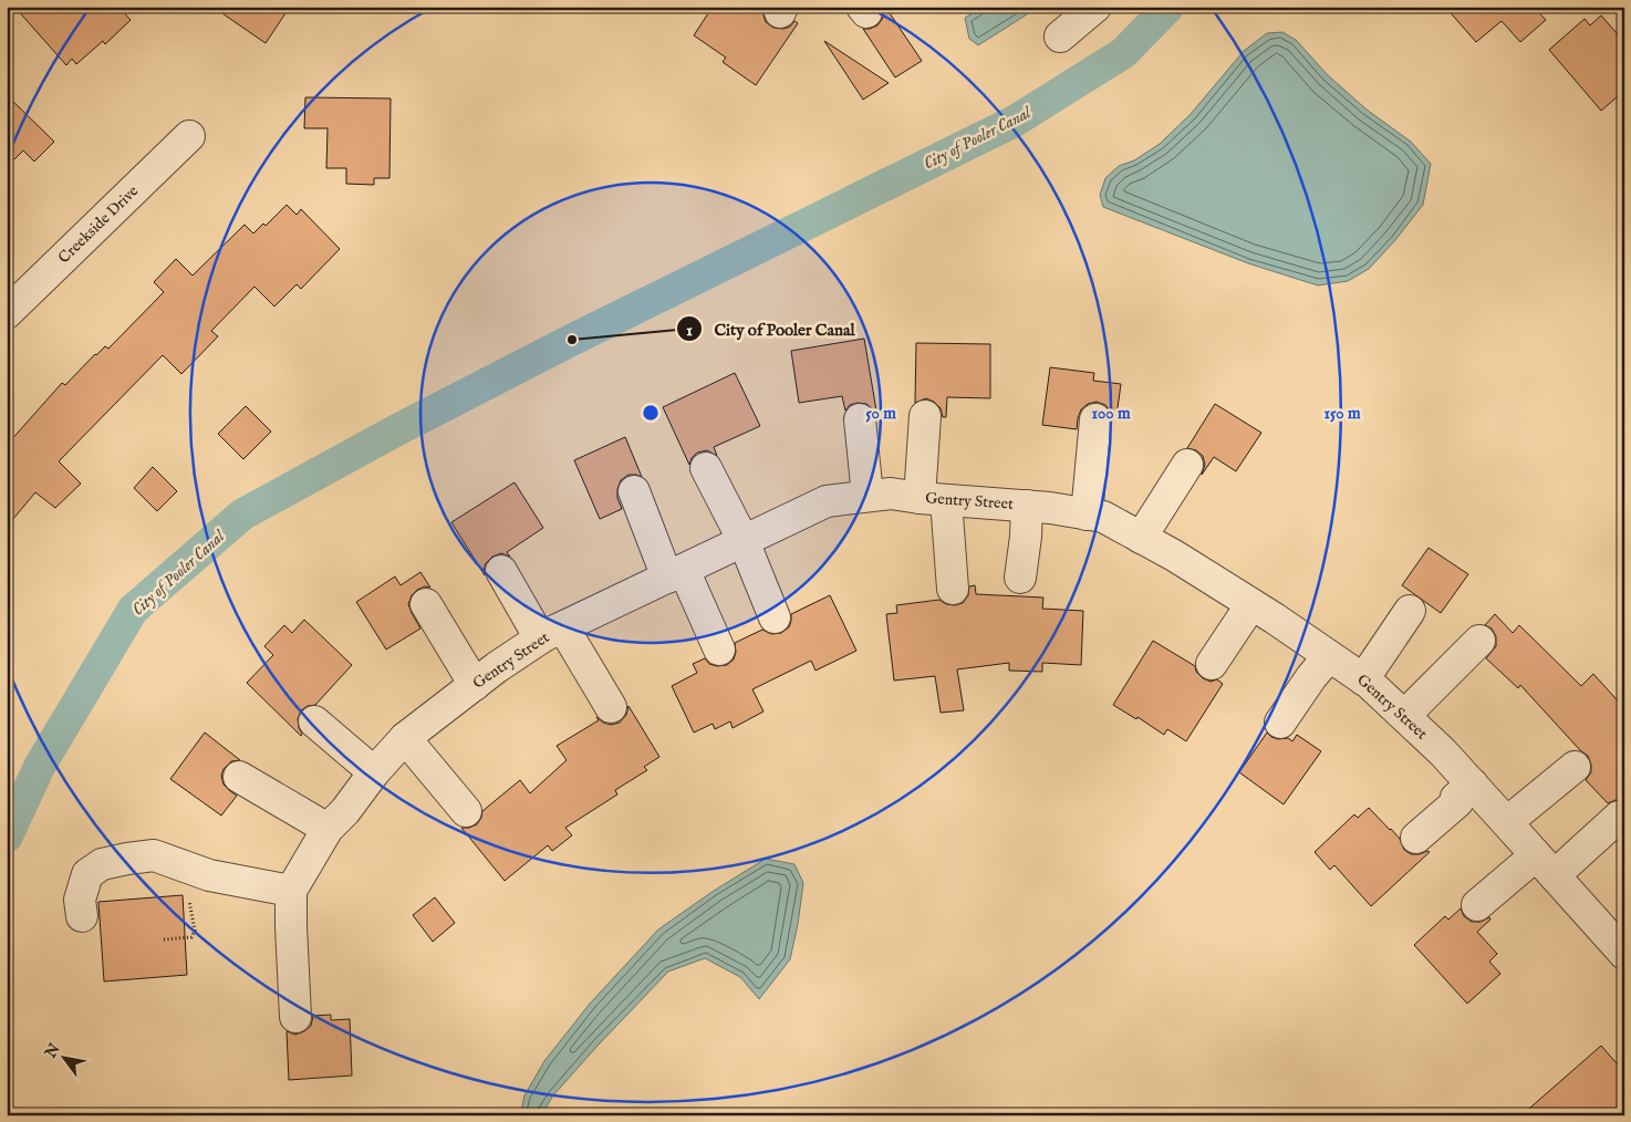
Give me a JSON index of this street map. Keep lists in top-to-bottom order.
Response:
{
  "streets": {
    "street": ["Creekside Drive", "Gentry Street"]
  },
  "water": ["City of Pooler Canal"],
  "places": ["City of Pooler Canal"],
  "north": "top left",
  "rings": ["50 m", "100 m", "150 m"]
}
